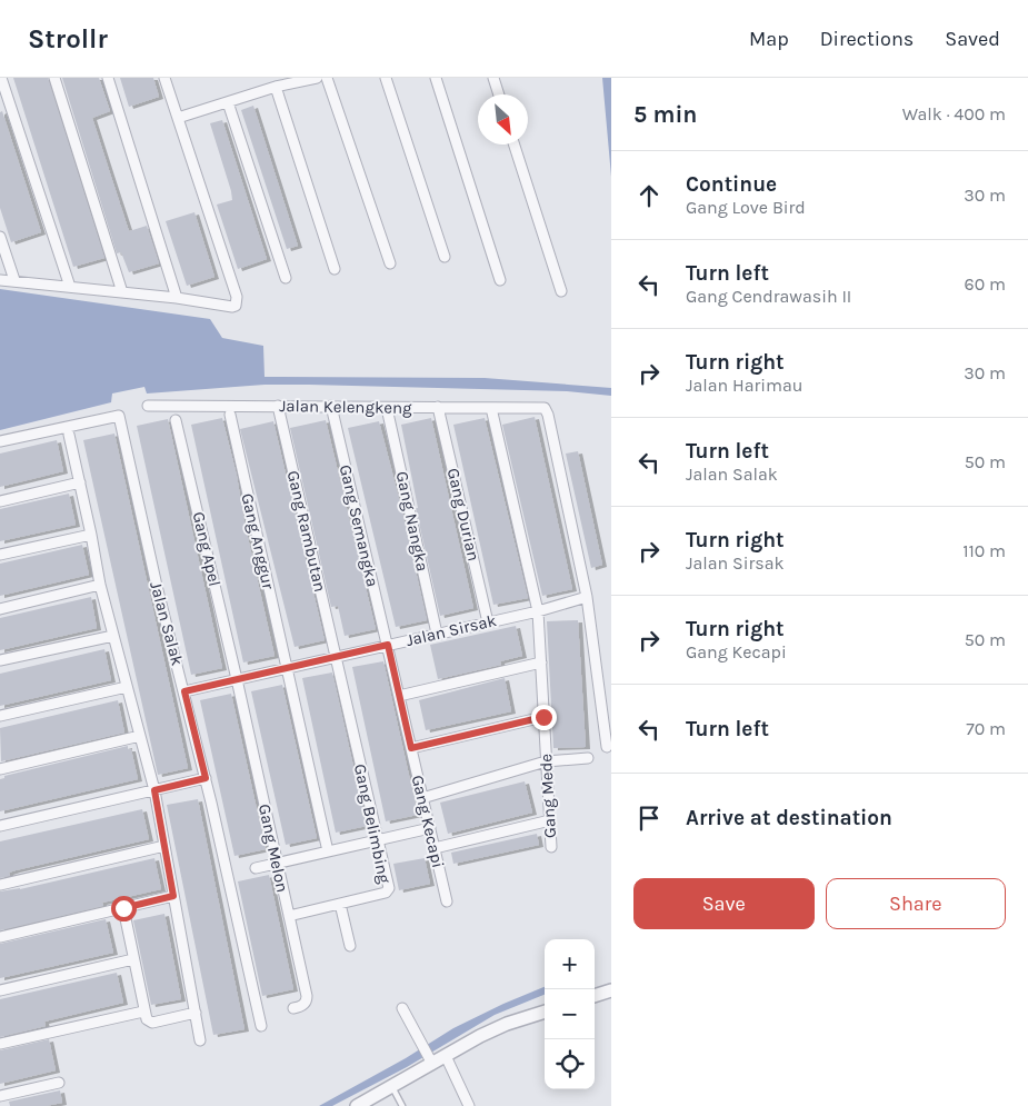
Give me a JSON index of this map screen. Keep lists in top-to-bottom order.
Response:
{
  "streets": {
    "street": [
      "Jalan Kelengkeng",
      "Gang Durian",
      "Gang Nangka",
      "Gang Semangka",
      "Gang Rambutan",
      "Gang Anggur",
      "Gang Apel",
      "Jalan Salak",
      "Jalan Sirsak",
      "Gang Mede",
      "Gang Kecapi",
      "Gang Belimbing",
      "Gang Melon"
    ]
  },
  "crossings": [
    ["Jalan Kelengkeng", "Gang Durian"],
    ["Jalan Kelengkeng", "Gang Nangka"],
    ["Jalan Kelengkeng", "Gang Semangka"],
    ["Jalan Kelengkeng", "Gang Rambutan"],
    ["Jalan Kelengkeng", "Jalan Sirsak"],
    ["Jalan Kelengkeng", "Gang Mede"],
    ["Gang Durian", "Jalan Sirsak"],
    ["Gang Nangka", "Jalan Sirsak"],
    ["Gang Semangka", "Jalan Sirsak"],
    ["Gang Semangka", "Gang Kecapi"],
    ["Gang Rambutan", "Jalan Sirsak"],
    ["Gang Rambutan", "Gang Belimbing"],
    ["Gang Anggur", "Jalan Sirsak"],
    ["Gang Apel", "Jalan Sirsak"],
    ["Gang Apel", "Gang Melon"],
    ["Jalan Salak", "Jalan Sirsak"],
    ["Jalan Sirsak", "Gang Mede"],
    ["Jalan Sirsak", "Gang Kecapi"],
    ["Jalan Sirsak", "Gang Belimbing"],
    ["Jalan Sirsak", "Gang Melon"],
    ["Gang Belimbing", "Gang Melon"]
  ],
  "north": "bottom right",
  "page": {
    "header": "Strollr",
    "nav": ["Map", "Directions", "Saved"],
    "heading": ["5 min", "Walk · 400 m"],
    "list": [
      ["Continue", "Gang Love Bird", "30 m"],
      ["Turn left", "Gang Cendrawasih II", "60 m"],
      ["Turn right", "Jalan Harimau", "30 m"],
      ["Turn left", "Jalan Salak", "50 m"],
      ["Turn right", "Jalan Sirsak", "110 m"],
      ["Turn right", "Gang Kecapi", "50 m"],
      ["Turn left", "70 m"],
      "Arrive at destination"
    ],
    "buttons": ["Save", "Share"],
    "map_buttons": ["+", "−"]
  }
}
